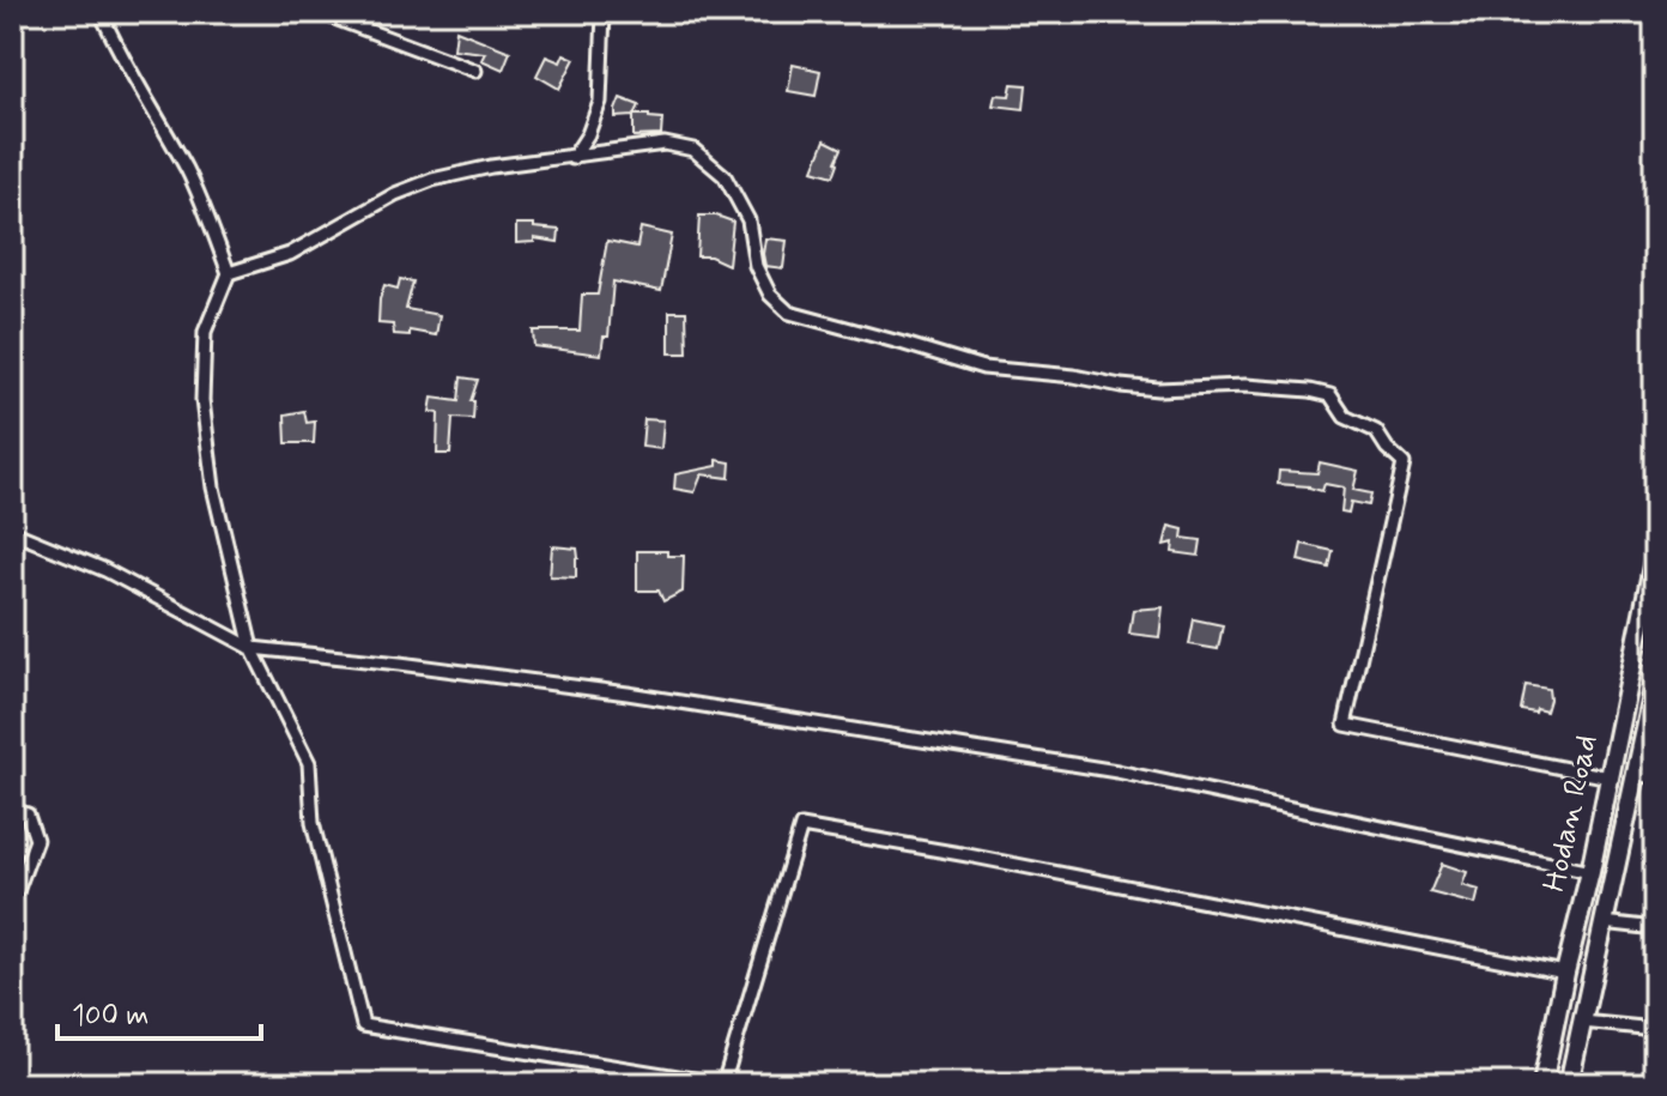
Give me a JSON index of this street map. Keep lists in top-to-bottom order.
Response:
{
  "streets": {
    "main road": ["Hodan Road"]
  },
  "scale_bar": "100 m"
}
